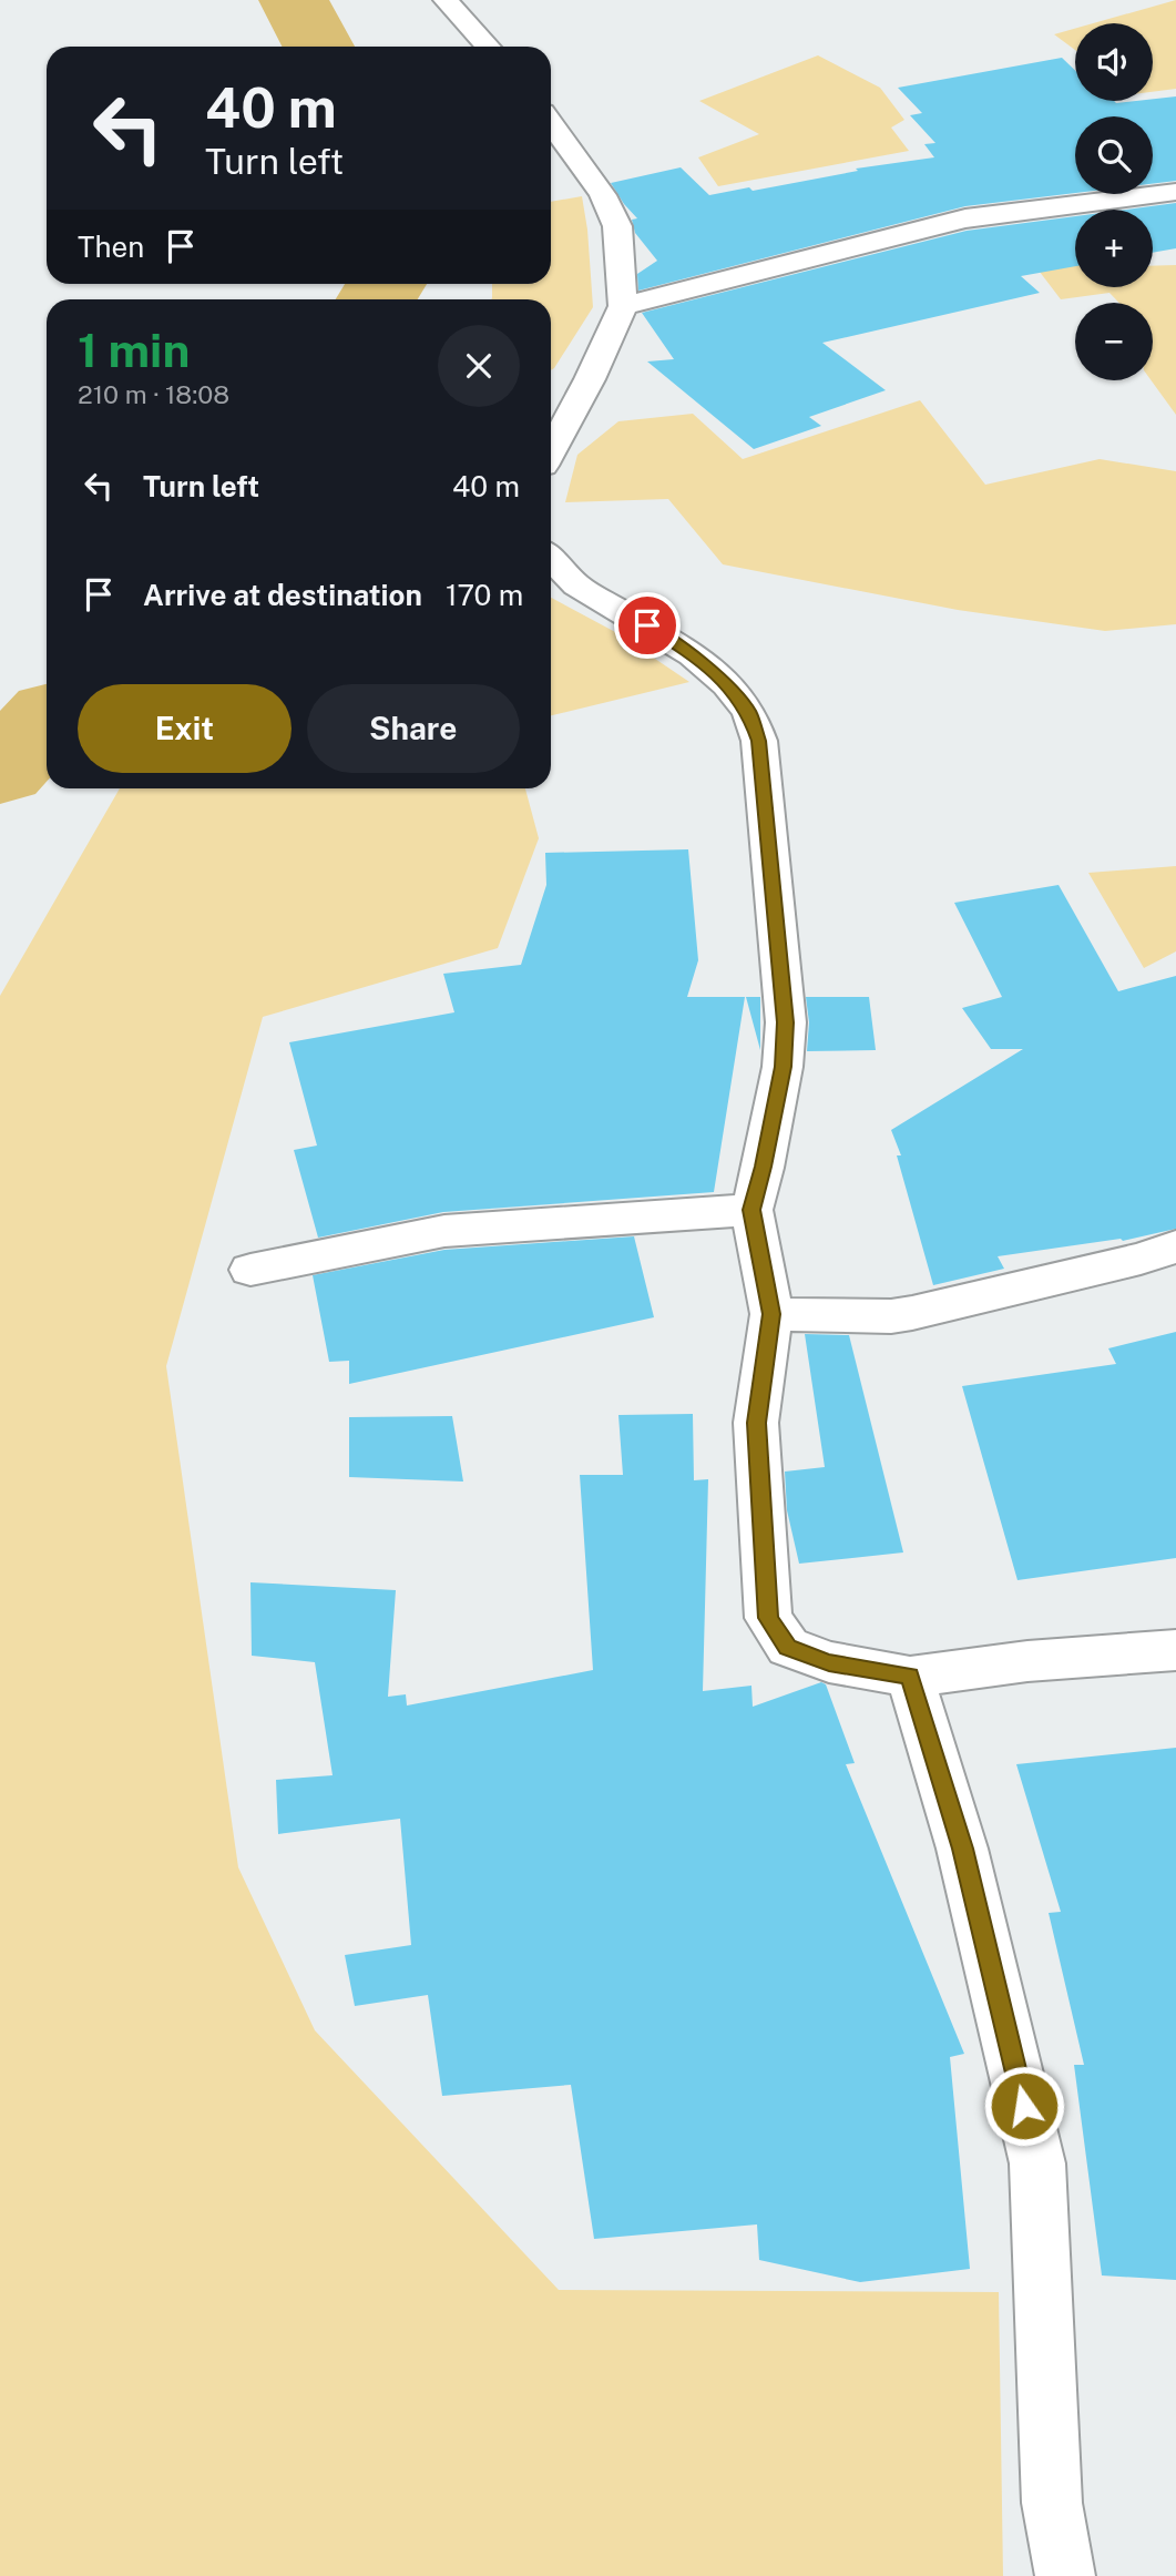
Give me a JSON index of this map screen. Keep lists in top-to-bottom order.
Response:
{
  "page": {
    "map_buttons": ["+", "−"],
    "turn": ["40 m", "Turn left"],
    "then": "Then",
    "heading": ["1 min", "210 m · 18:08"],
    "list": [
      {
        "name": "Turn left",
        "value": "40 m"
      },
      {
        "name": "Arrive at destination",
        "value": "170 m"
      }
    ],
    "buttons": ["Exit", "Share"]
  }
}
